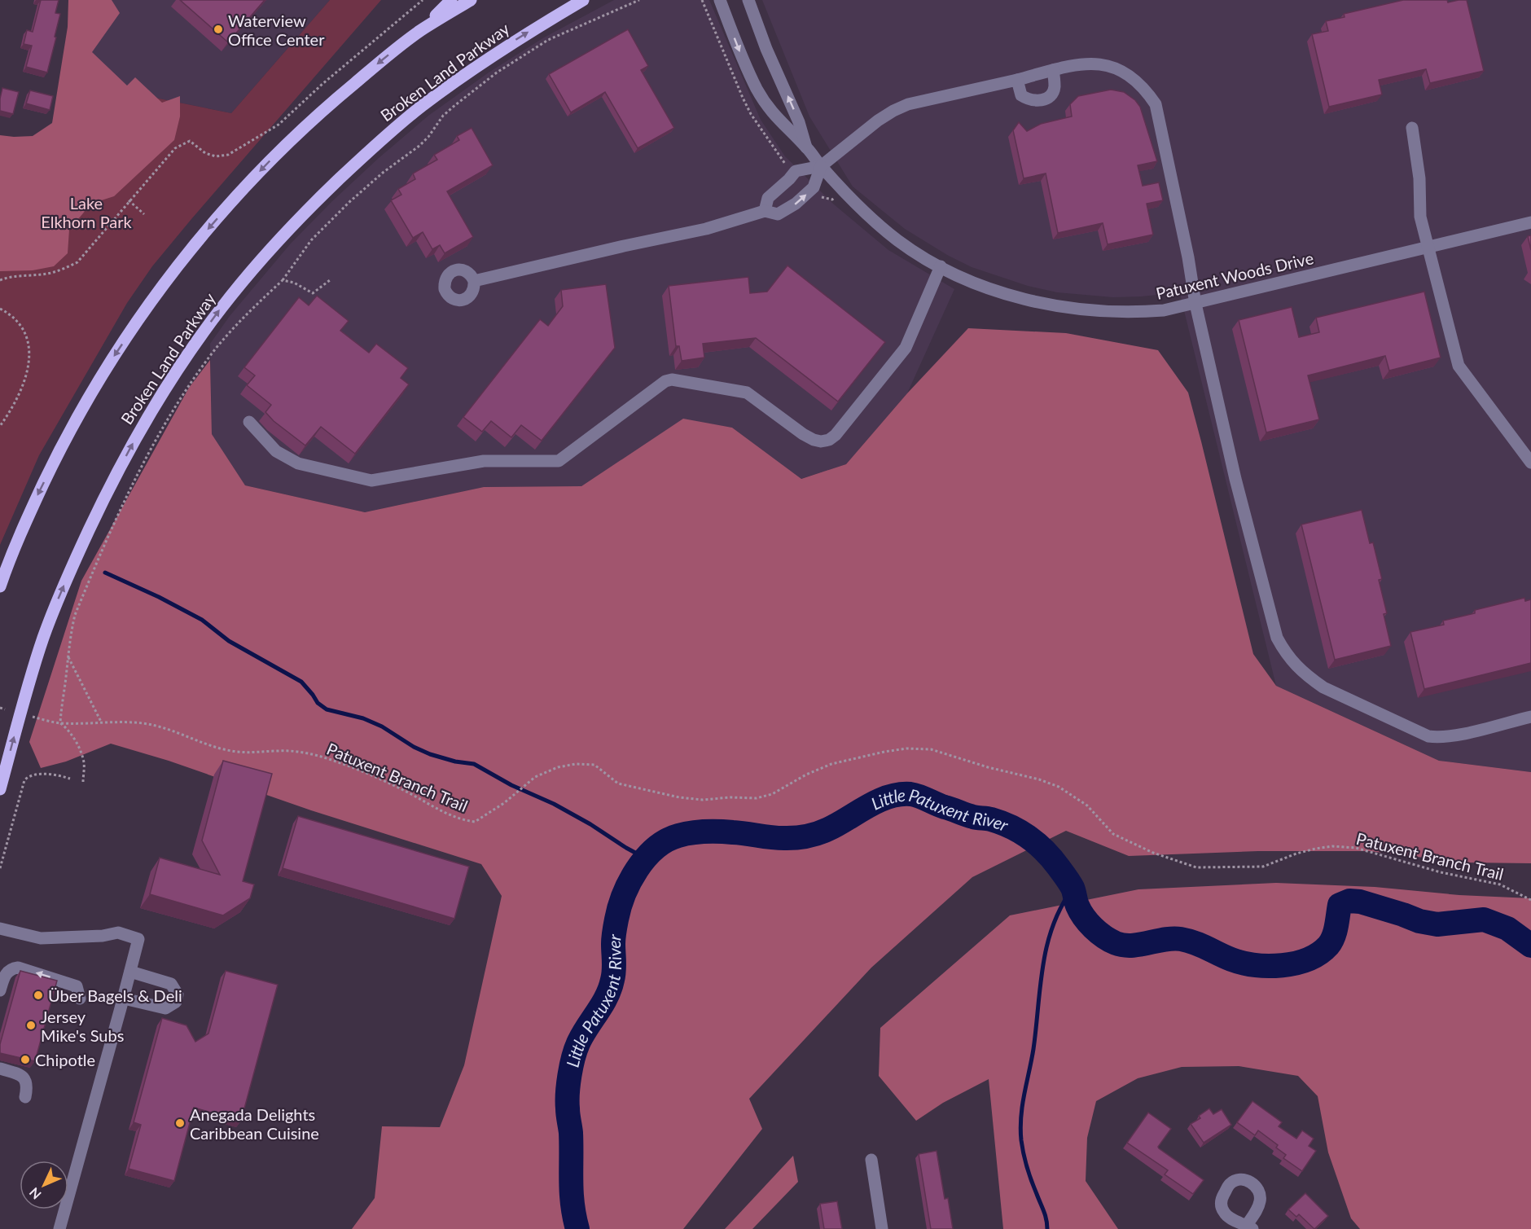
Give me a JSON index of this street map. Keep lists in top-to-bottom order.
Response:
{
  "streets": {
    "main road": ["Broken Land Parkway"],
    "street": ["Patuxent Woods Drive"],
    "path": ["Patuxent Branch Trail"]
  },
  "water": ["Little Patuxent River"],
  "parks": ["Lake Elkhorn Park"],
  "places": [
    "Waterview Office Center",
    "Über Bagels & Deli",
    "Jersey Mike's Subs",
    "Chipotle",
    "Anegada Delights Caribbean Cuisine"
  ],
  "north": "bottom left"
}
